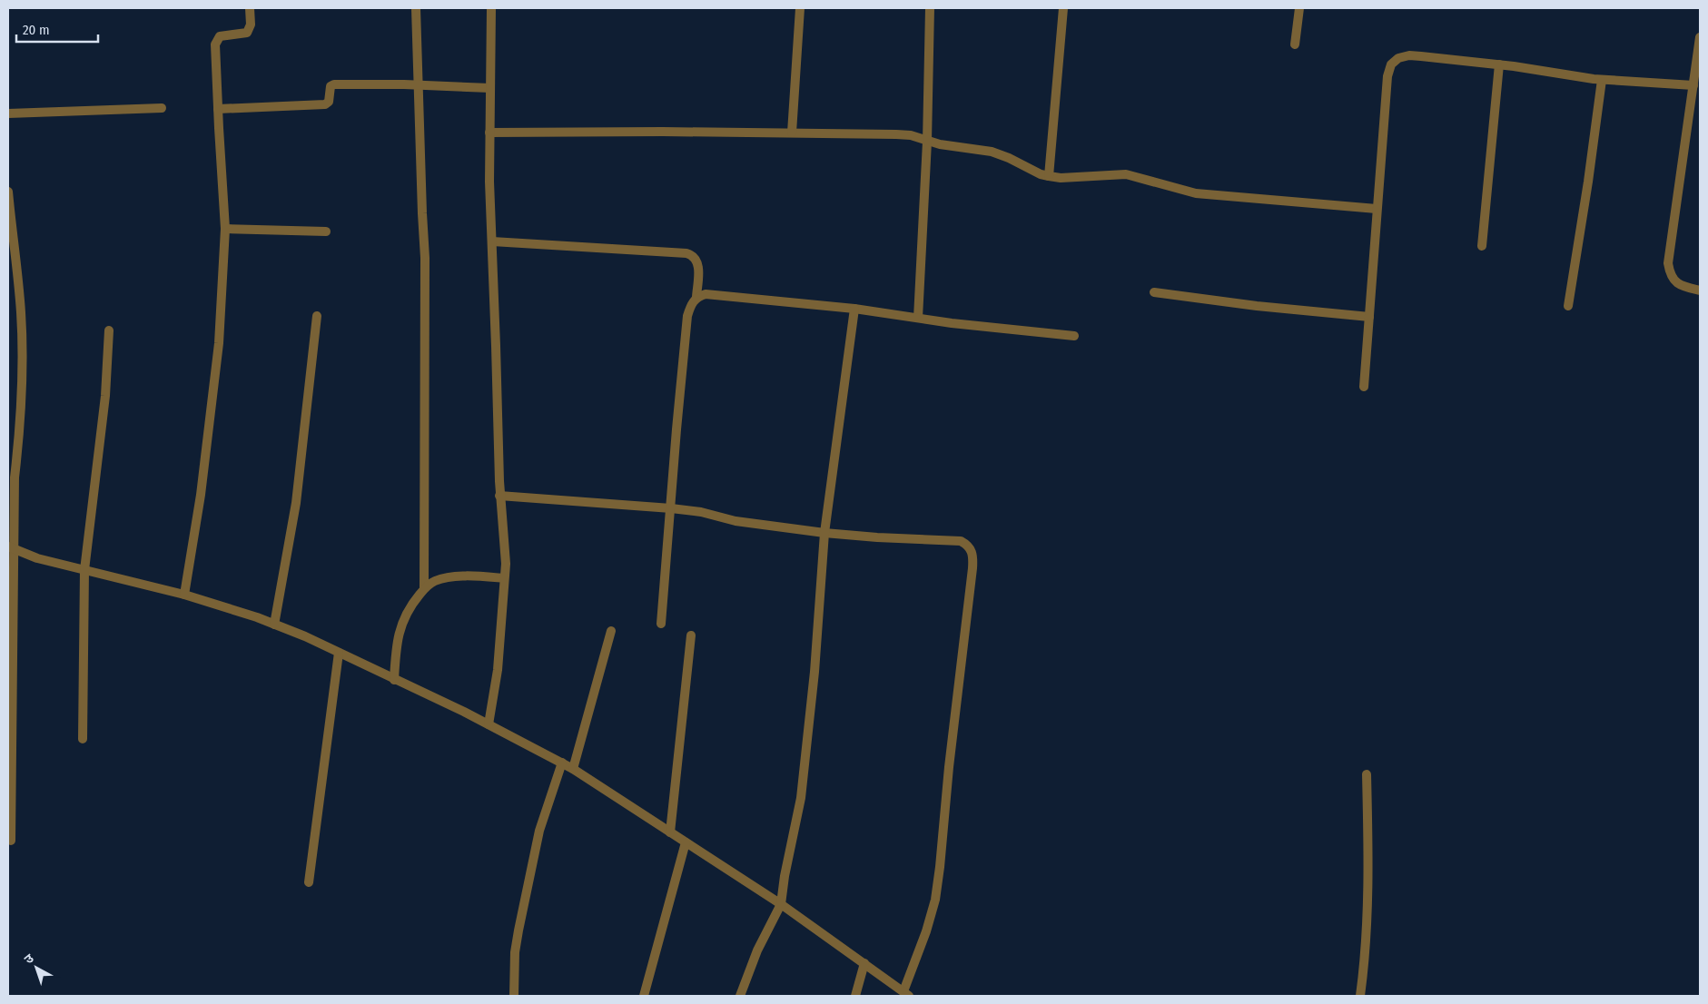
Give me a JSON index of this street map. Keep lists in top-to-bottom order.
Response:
{
  "scale_bar": "20 m",
  "north": "top left"
}
